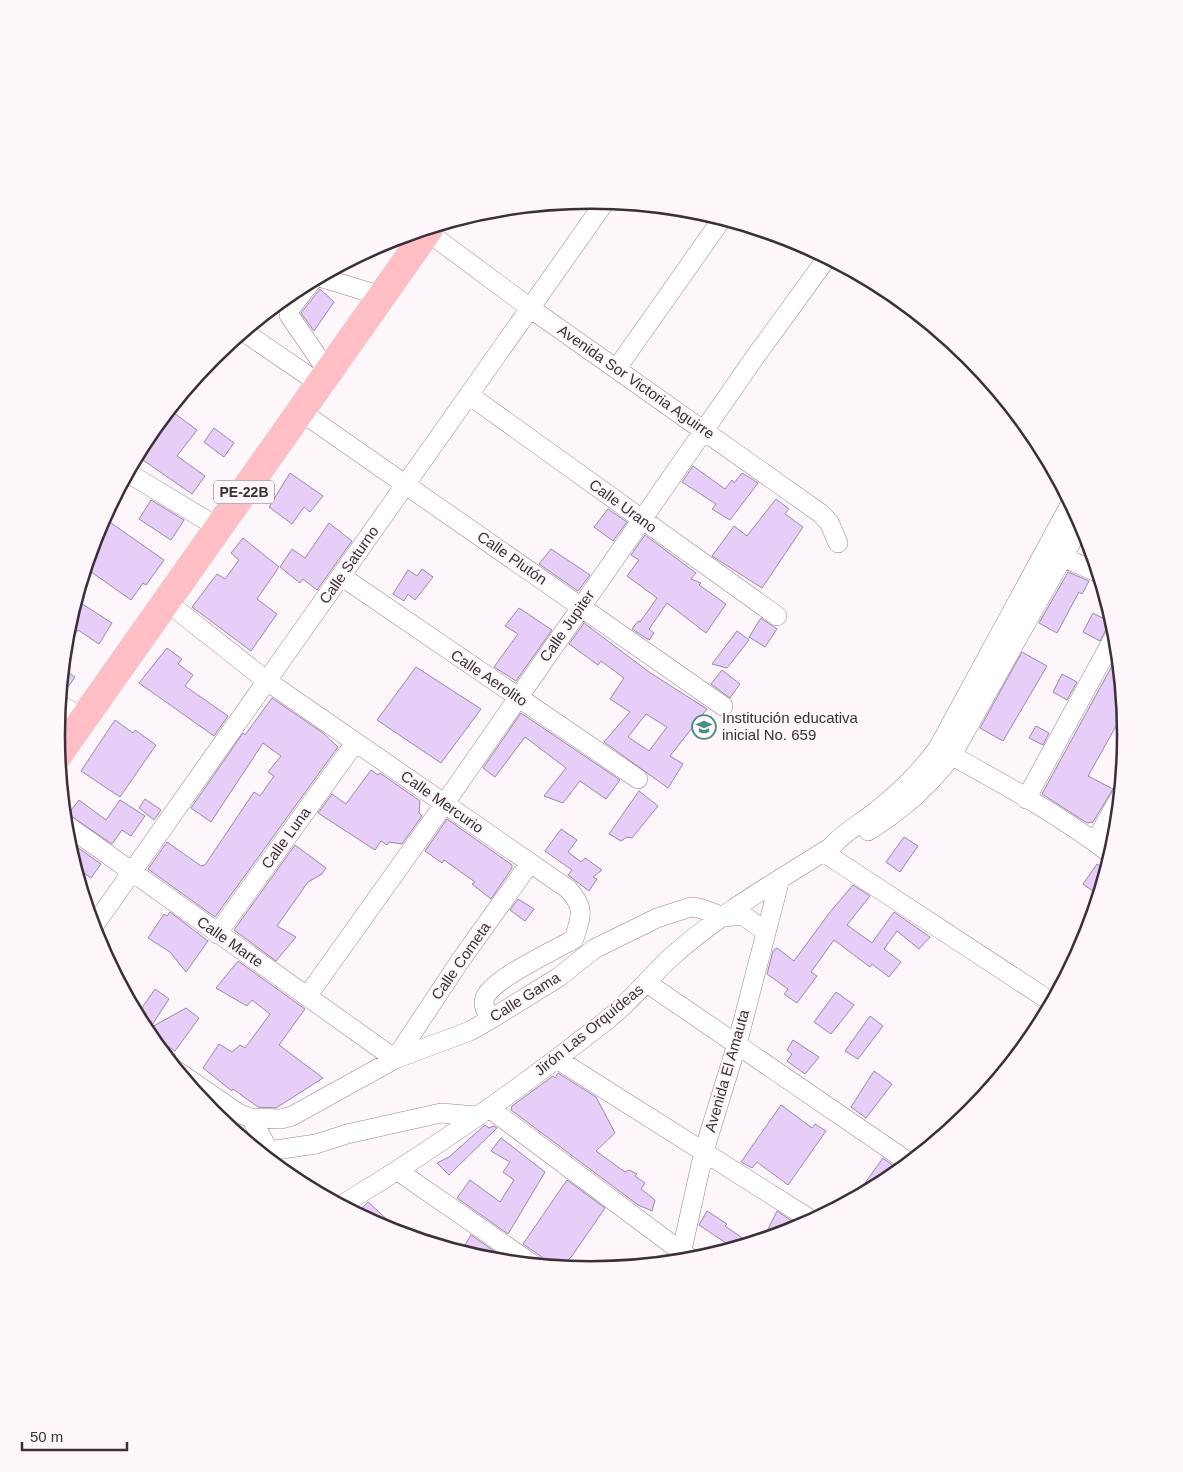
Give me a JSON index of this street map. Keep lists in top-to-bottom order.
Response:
{
  "streets": {
    "highway": ["PE-22B"],
    "street": [
      "Avenida Sor Victoria Aguirre",
      "Calle Urano",
      "Calle Plutón",
      "Calle Saturno",
      "Calle Jupiter",
      "Calle Aerolito",
      "Calle Mercurio",
      "Calle Luna",
      "Calle Marte",
      "Calle Cometa",
      "Calle Gama",
      "Jirón Las Orquídeas",
      "Avenida El Amauta"
    ]
  },
  "crossings": [
    ["Avenida Sor Victoria Aguirre", "Calle Saturno"],
    ["Avenida Sor Victoria Aguirre", "Calle Jupiter"],
    ["PE-22B", "Calle Plutón"],
    ["PE-22B", "Calle Mercurio"],
    ["Calle Urano", "Calle Saturno"],
    ["Calle Urano", "Calle Jupiter"],
    ["Calle Plutón", "Calle Saturno"],
    ["Calle Plutón", "Calle Jupiter"],
    ["Calle Saturno", "Calle Aerolito"],
    ["Calle Saturno", "Calle Mercurio"],
    ["Calle Saturno", "Calle Marte"],
    ["Calle Jupiter", "Calle Aerolito"],
    ["Calle Jupiter", "Calle Mercurio"],
    ["Calle Jupiter", "Calle Marte"],
    ["Calle Mercurio", "Calle Luna"],
    ["Calle Mercurio", "Calle Cometa"],
    ["Calle Mercurio", "Calle Gama"],
    ["Calle Luna", "Calle Marte"],
    ["Calle Marte", "Calle Cometa"],
    ["Calle Marte", "Calle Gama"],
    ["Calle Cometa", "Calle Gama"],
    ["Calle Gama", "Jirón Las Orquídeas"],
    ["Calle Gama", "Avenida El Amauta"],
    ["Jirón Las Orquídeas", "Avenida El Amauta"]
  ],
  "places": {
    "school or university": ["Institución educativa inicial No. 659"]
  },
  "scale_bar": "50 m"
}
